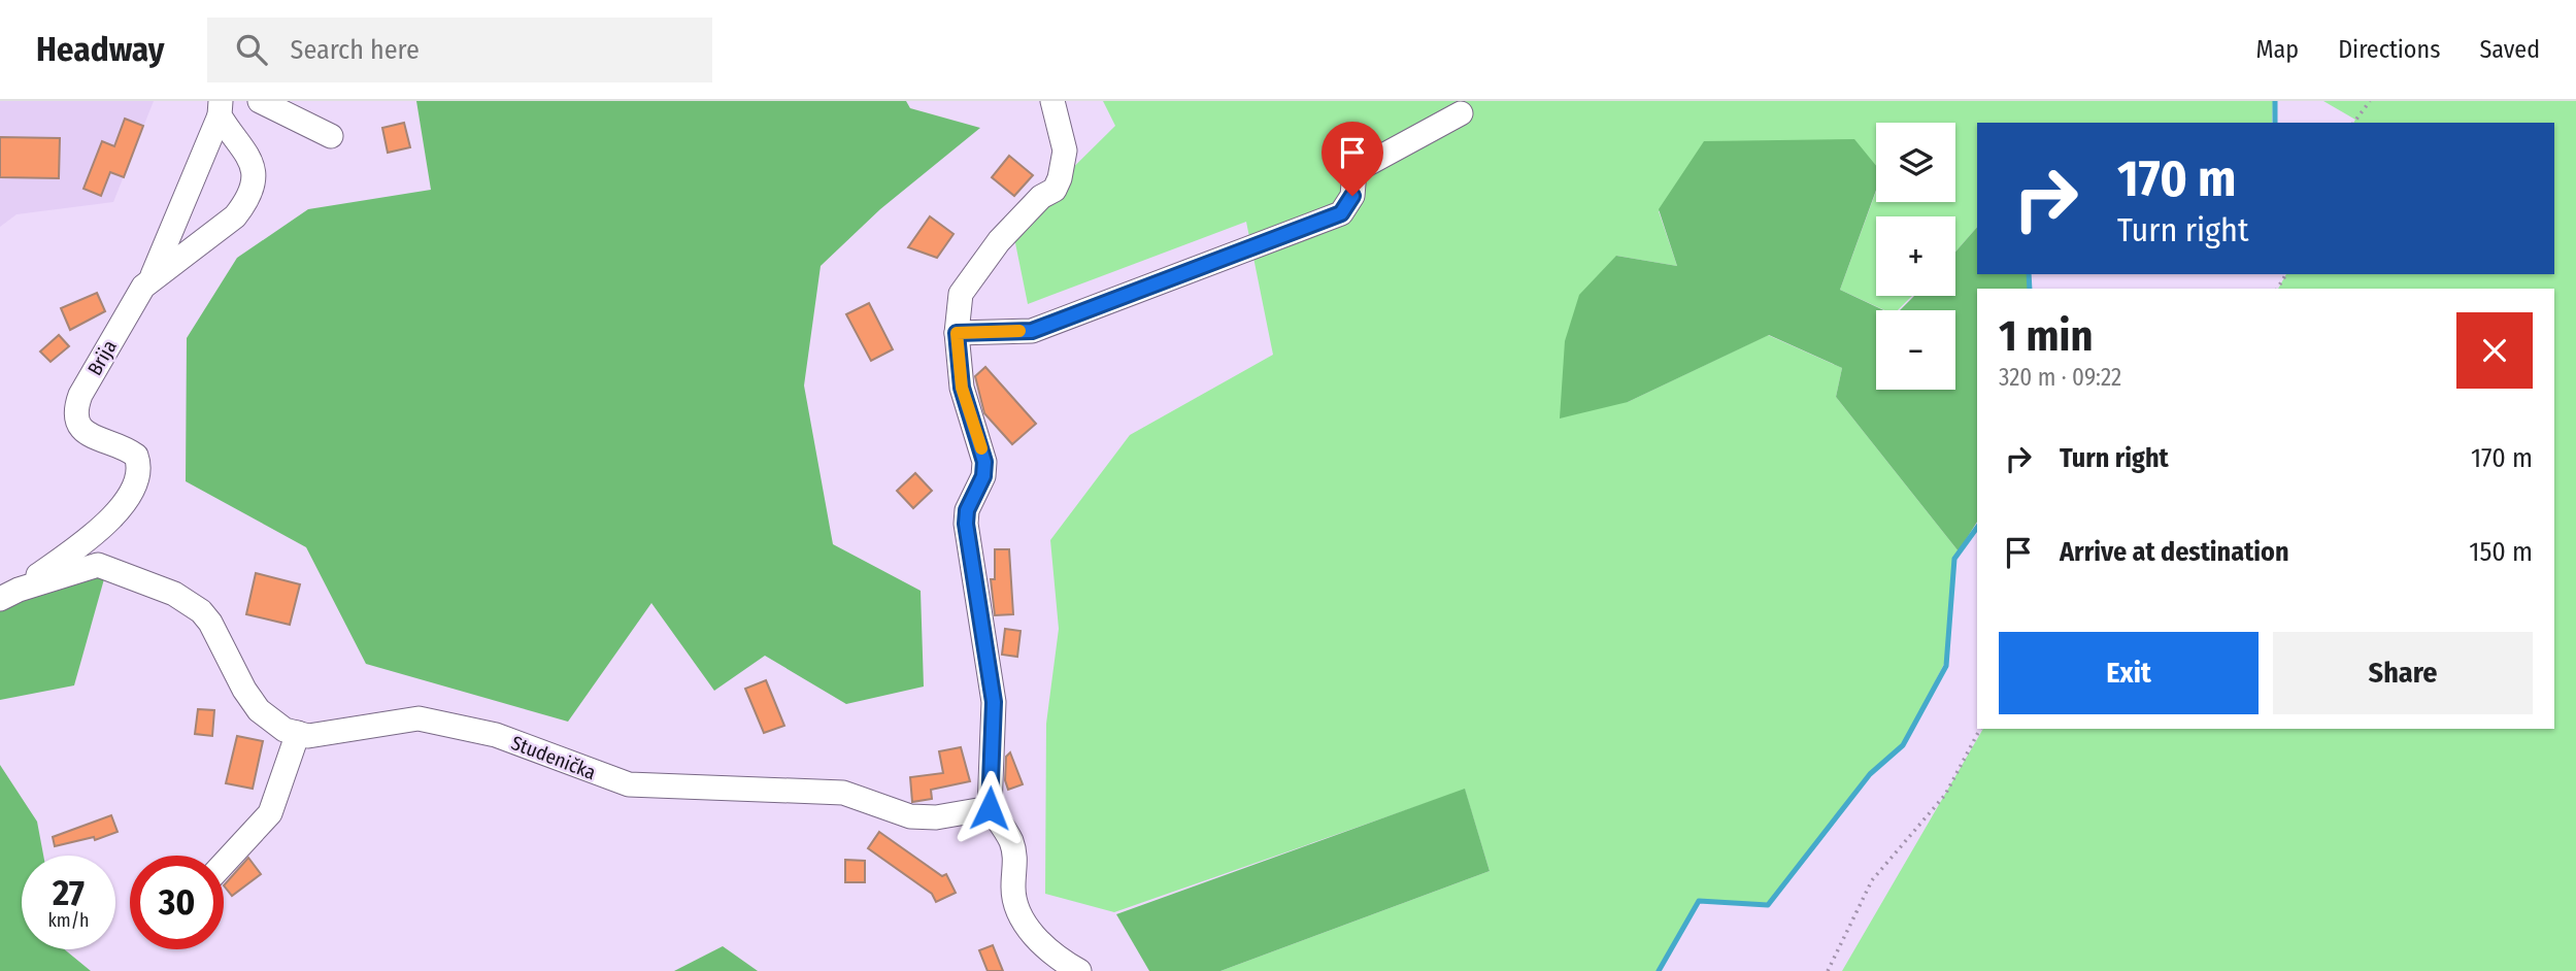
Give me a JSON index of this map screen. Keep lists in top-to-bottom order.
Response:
{
  "streets": {
    "street": ["Brija", "Studenička"]
  },
  "crossings": [
    ["Brija", "Studenička"]
  ],
  "page": {
    "header": "Headway",
    "search": "Search here",
    "nav": ["Map", "Directions", "Saved"],
    "map_buttons": ["+", "−"],
    "turn": ["170 m", "Turn right"],
    "heading": ["1 min", "320 m · 09:22"],
    "list": [
      {
        "name": "Turn right",
        "value": "170 m"
      },
      {
        "name": "Arrive at destination",
        "value": "150 m"
      }
    ],
    "buttons": ["Exit", "Share"],
    "speed": "27 km/h",
    "limit": "30"
  }
}
